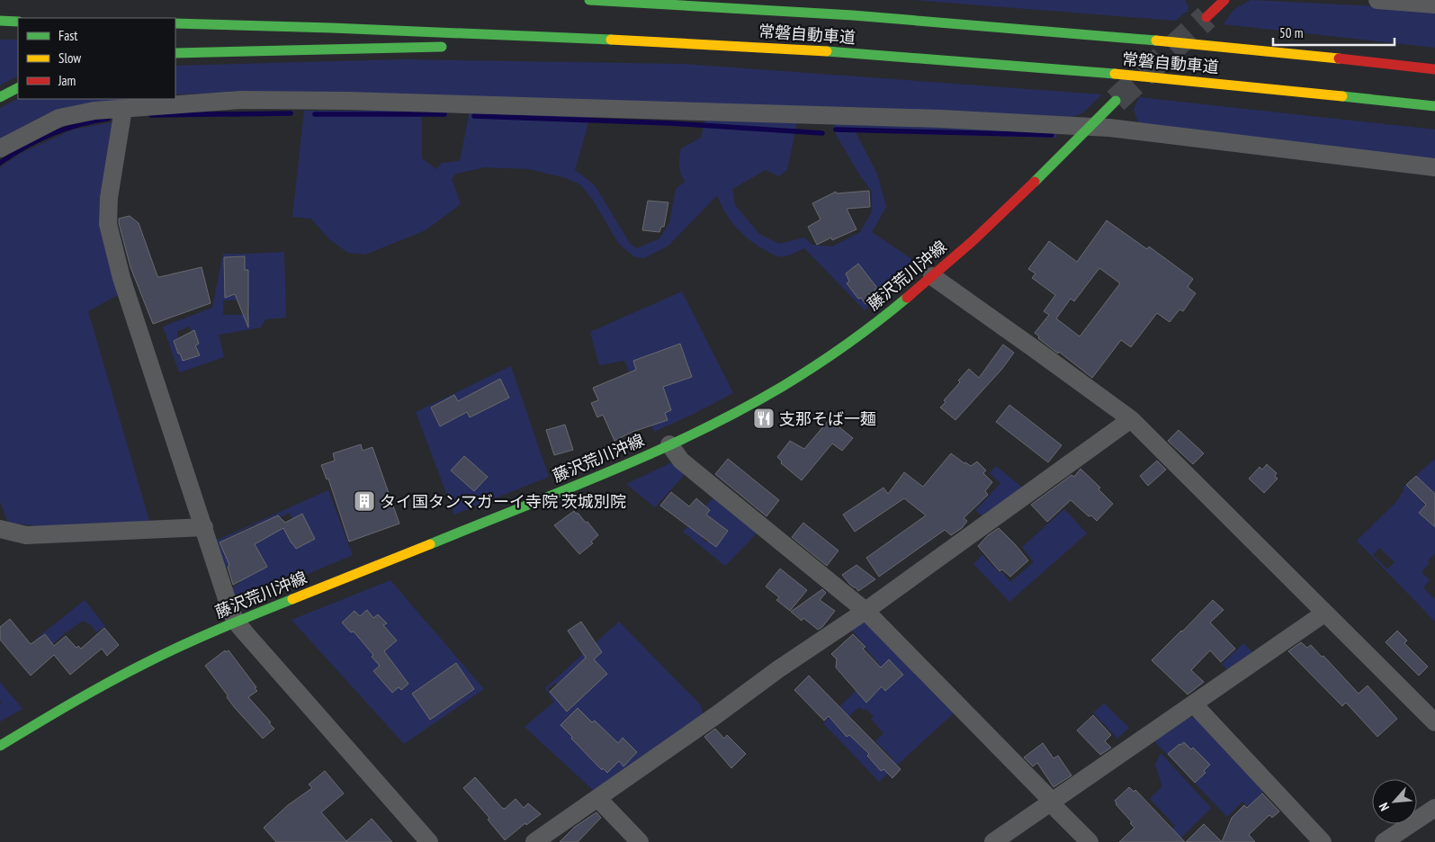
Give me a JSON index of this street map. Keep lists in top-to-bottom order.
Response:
{
  "streets": {
    "main road": ["常磐自動車道", "藤沢荒川沖線"]
  },
  "places": {
    "restaurant": ["支那そば一麺"],
    "building": ["タイ国タンマガーイ寺院 茨城別院"]
  },
  "legend": ["Fast", "Slow", "Jam"],
  "scale_bar": "50 m",
  "north": "bottom left"
}
